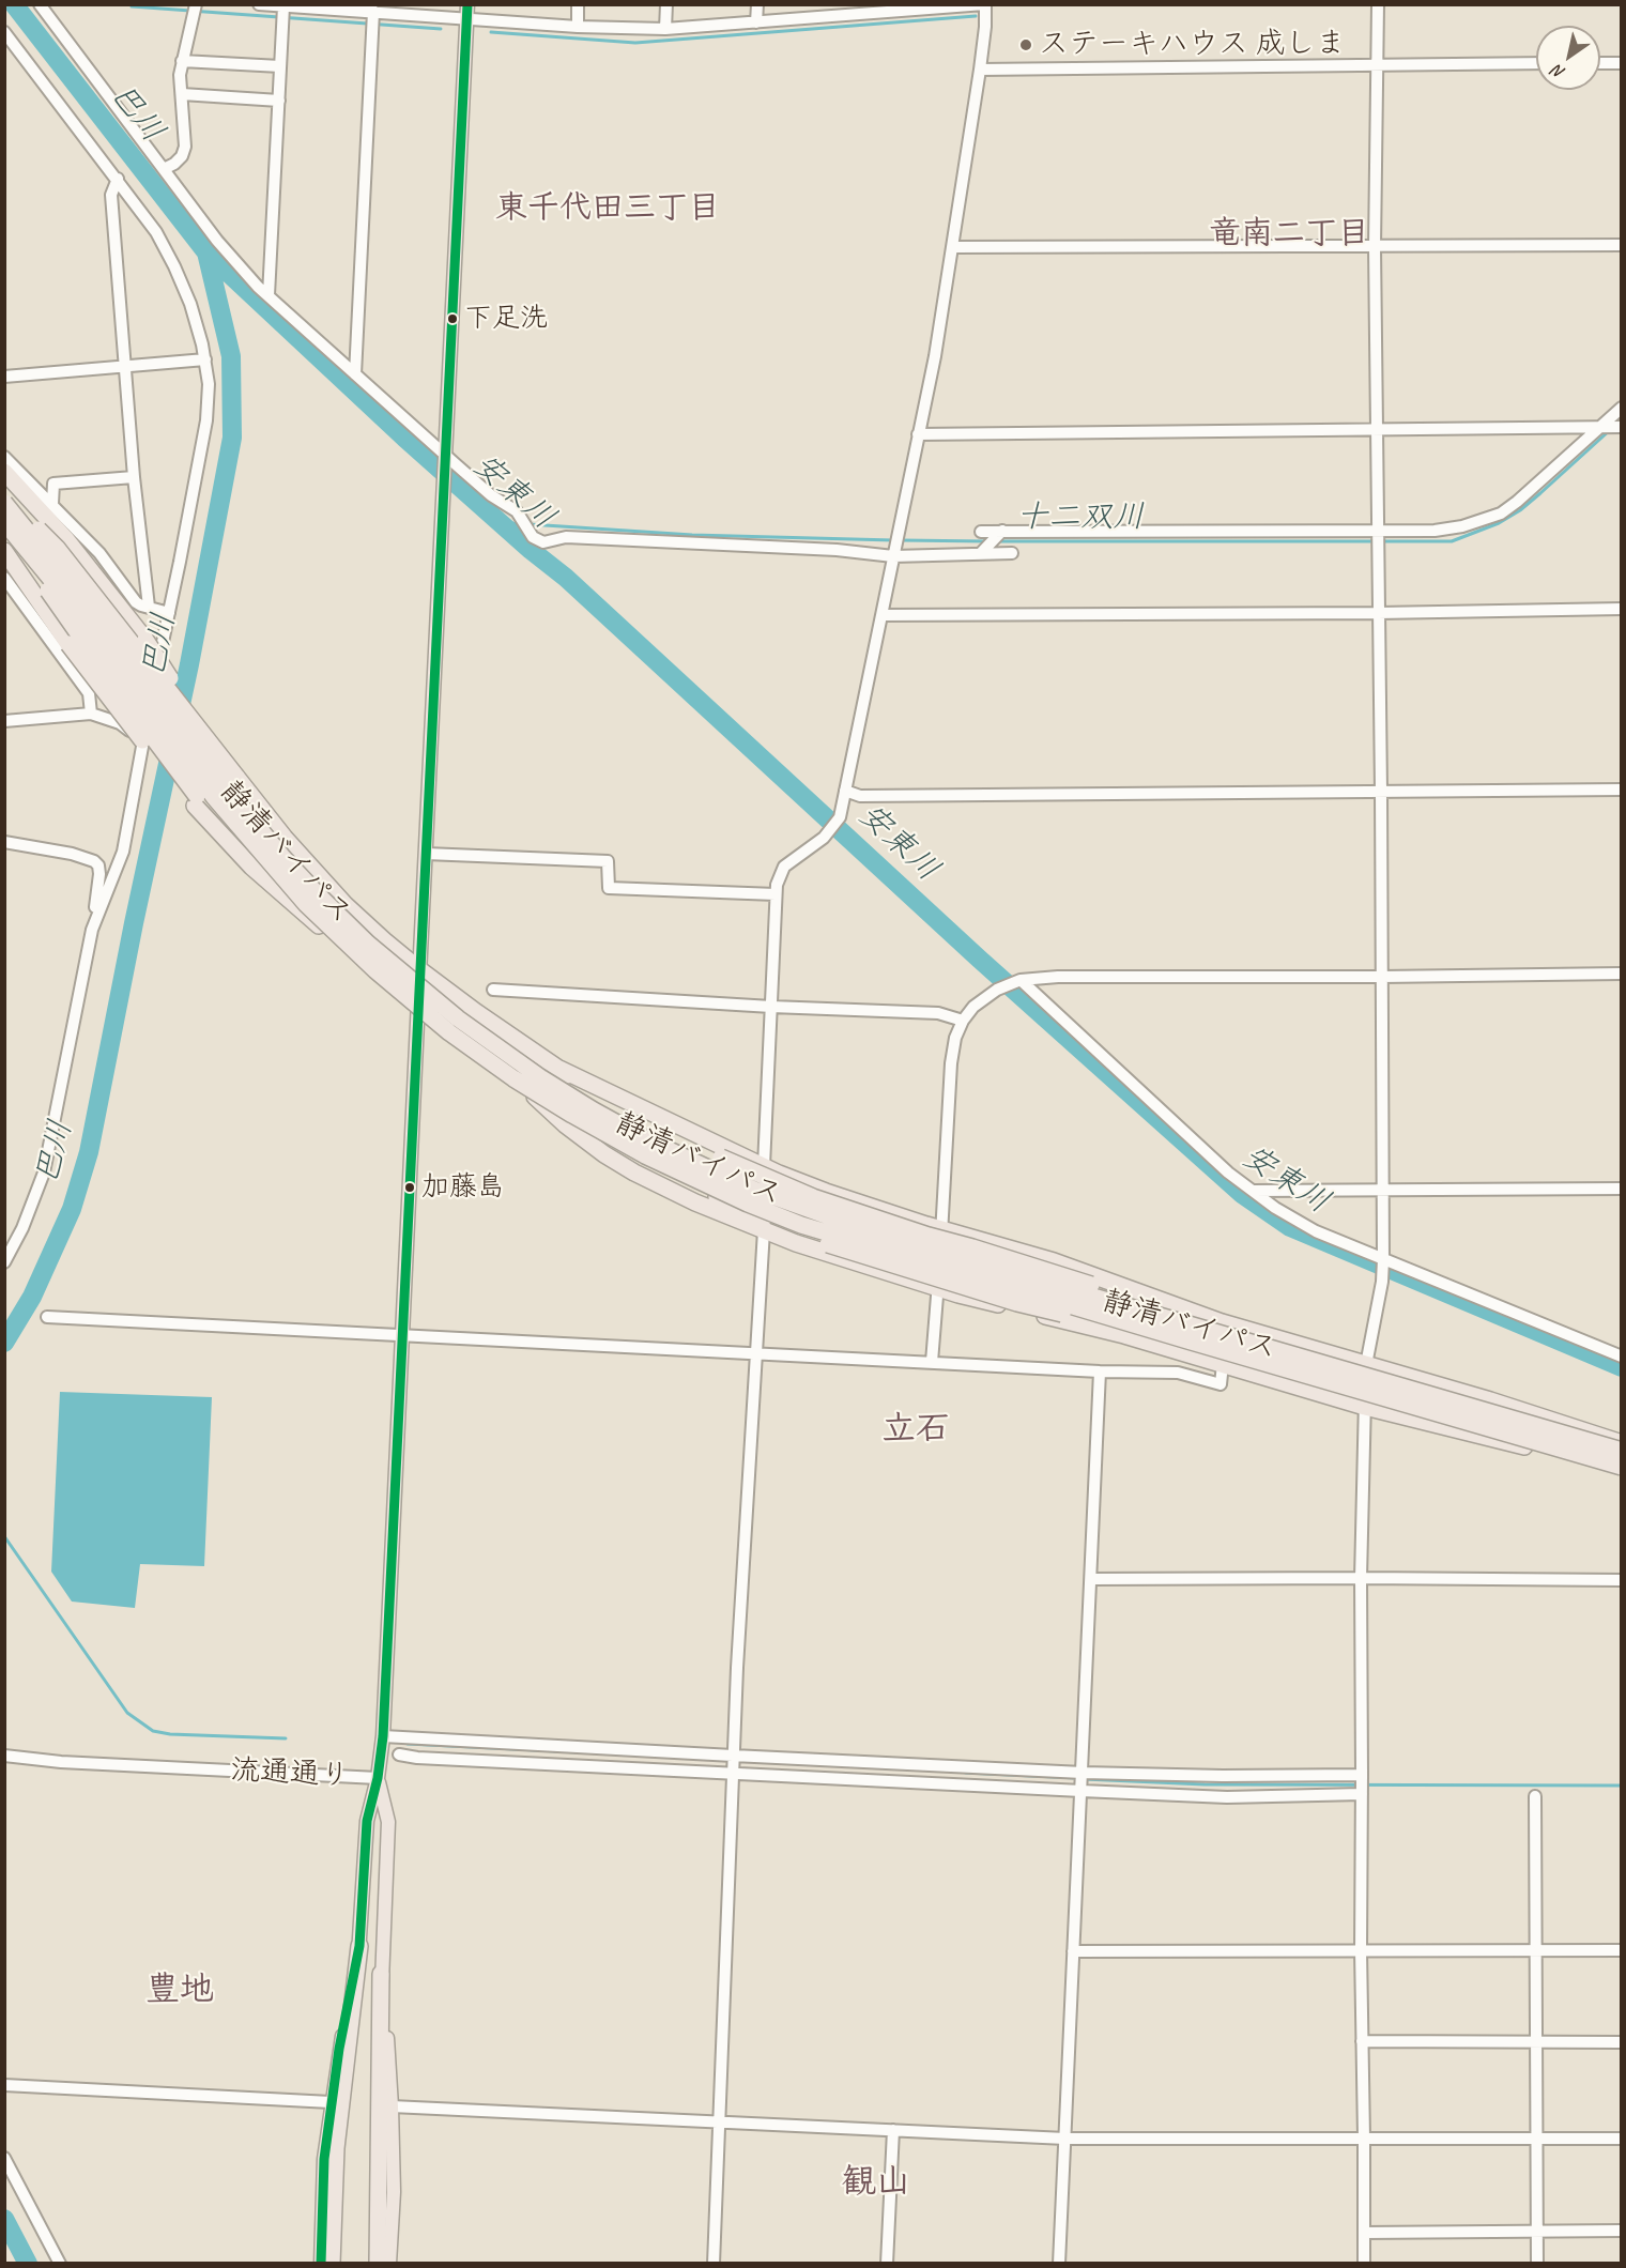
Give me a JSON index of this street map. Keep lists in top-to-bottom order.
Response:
{
  "streets": {
    "highway": ["静清バイパス"],
    "main road": ["流通通り"]
  },
  "districts": [
    "東千代田三丁目",
    "竜南二丁目",
    "立石",
    "豊地",
    "観山"
  ],
  "water": ["巴川", "安東川", "十二双川"],
  "places": ["ステーキハウス 成しま", "下足洗", "加藤島"],
  "north": "bottom left"
}
